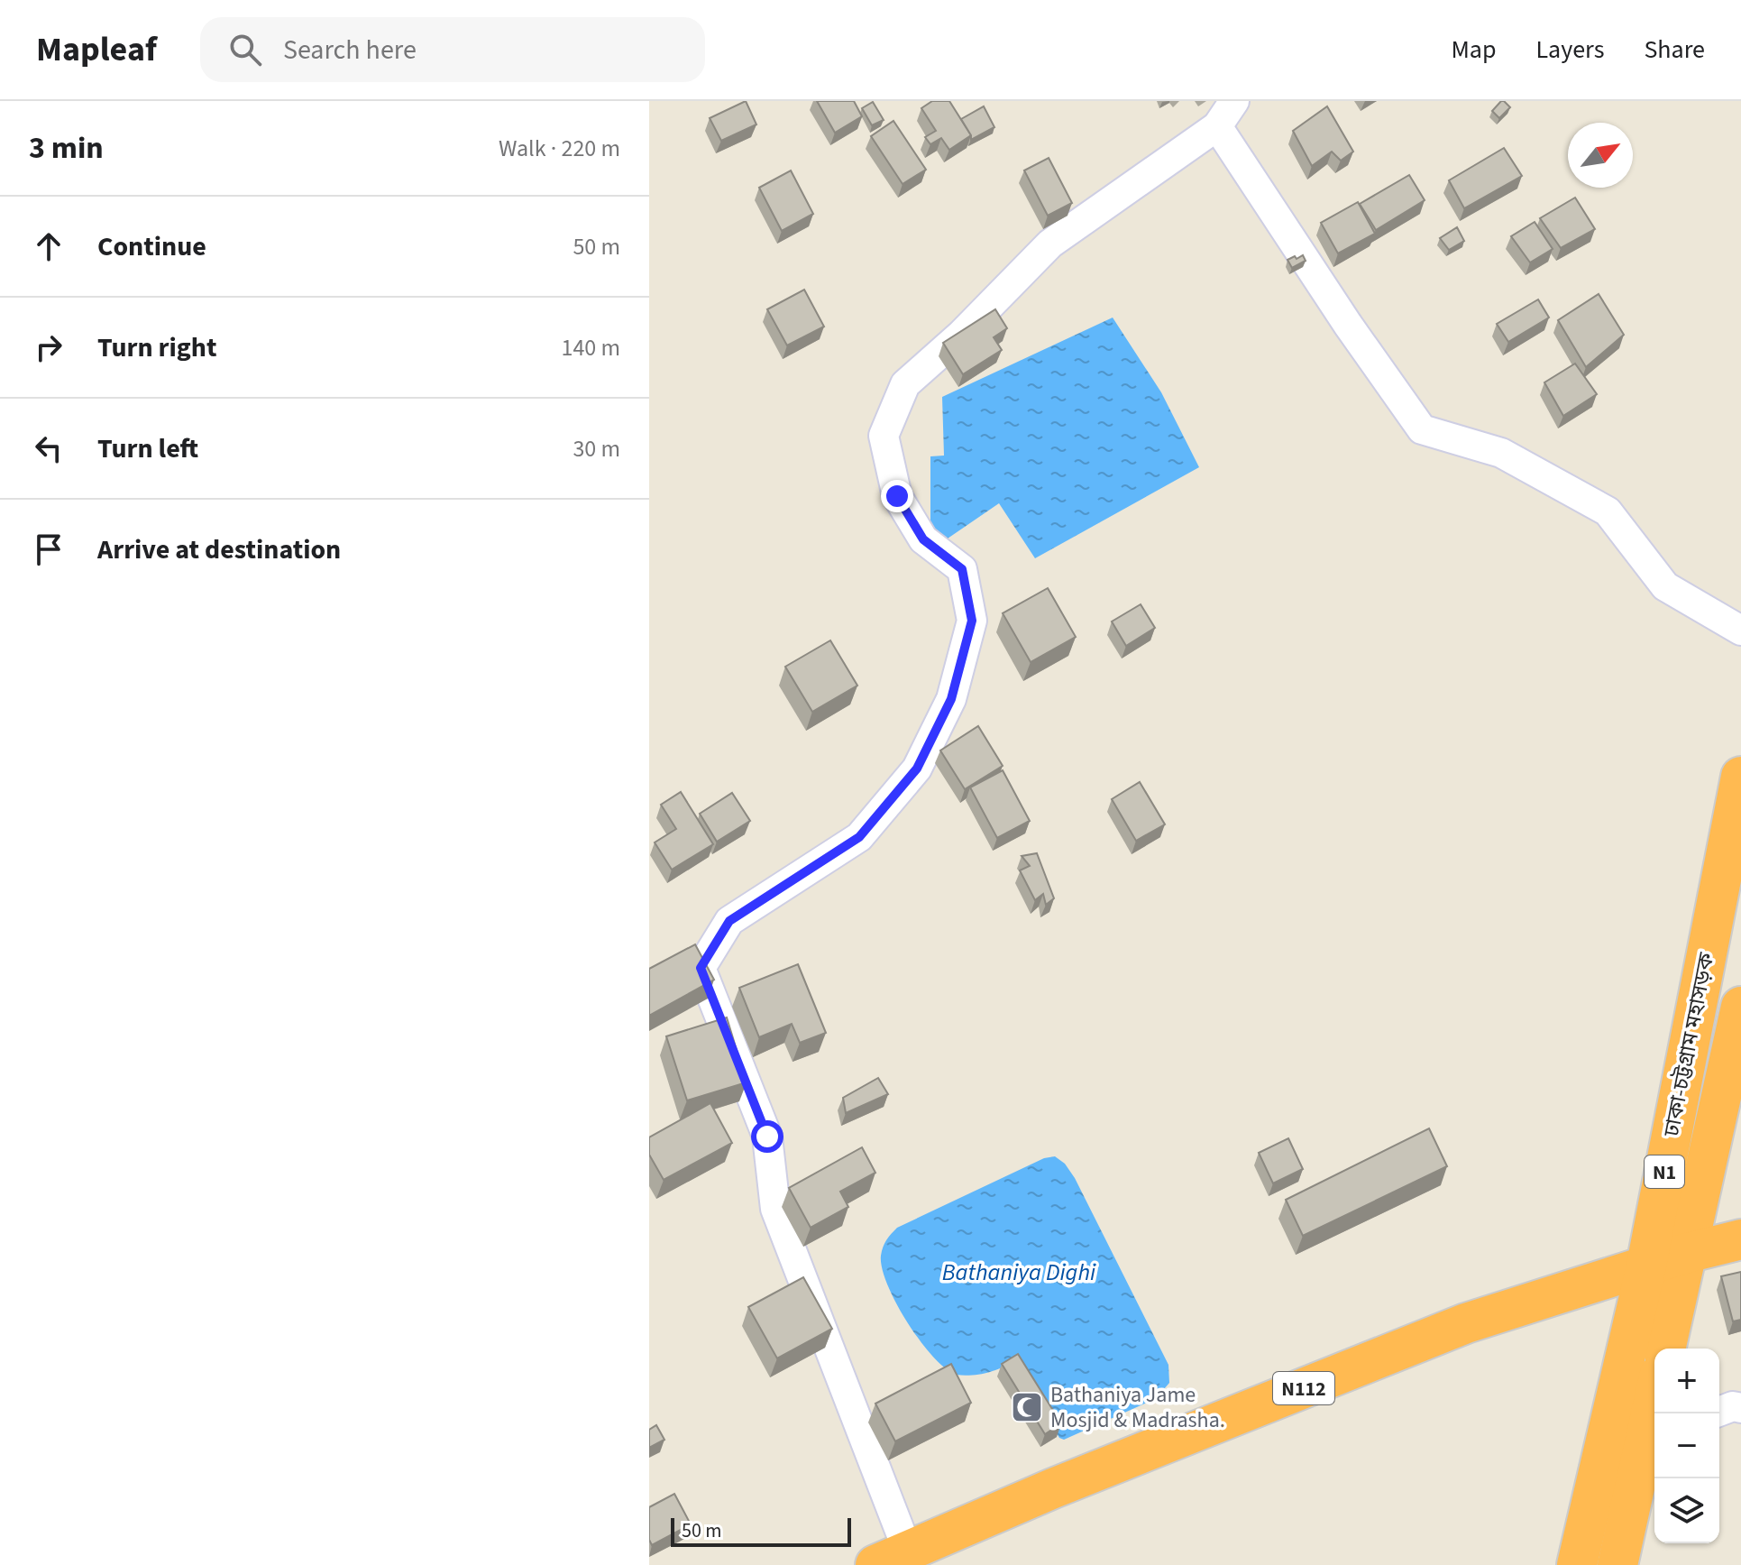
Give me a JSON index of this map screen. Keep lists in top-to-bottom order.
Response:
{
  "streets": {
    "highway": ["ঢাকা-চট্টগ্রাম মহাসড়ক", "N1", "N112"]
  },
  "crossings": [
    ["ঢাকা-চট্টগ্রাম মহাসড়ক", "N112"]
  ],
  "water": ["Bathaniya Dighi"],
  "places": {
    "mosque": ["Bathaniya Jame Mosjid & Madrasha."]
  },
  "scale_bar": "50 m",
  "north": "top right",
  "page": {
    "header": "Mapleaf",
    "search": "Search here",
    "nav": ["Map", "Layers", "Share"],
    "heading": ["3 min", "Walk · 220 m"],
    "list": [
      ["Continue", "50 m"],
      ["Turn right", "140 m"],
      ["Turn left", "30 m"],
      "Arrive at destination"
    ],
    "map_buttons": ["+", "−"],
    "scale": "50 m"
  }
}
